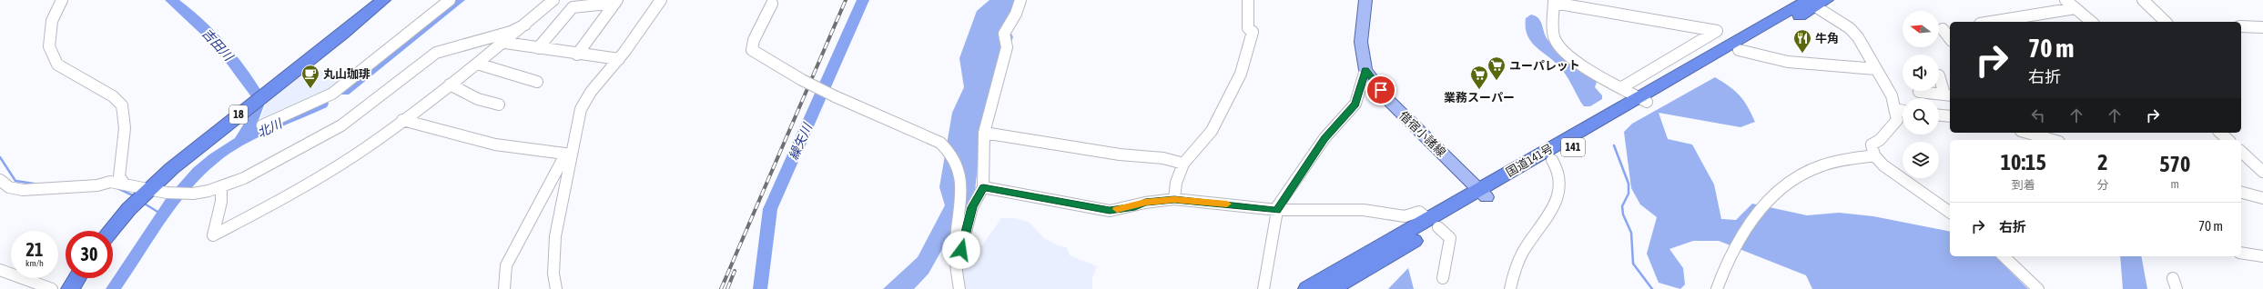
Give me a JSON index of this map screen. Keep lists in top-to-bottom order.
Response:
{
  "streets": {
    "highway": ["18", "141", "国道141号"],
    "main road": ["借宿小諸線"]
  },
  "crossings": [
    ["借宿小諸線", "国道141号"]
  ],
  "water": ["吉田川", "北川", "繰矢川"],
  "places": {
    "restaurant": ["牛角"],
    "supermarket": ["ユーパレット", "業務スーパー"],
    "cafe": ["丸山珈琲"]
  },
  "north": "left",
  "page": {
    "turn": ["70 m", "右折"],
    "eta": [
      "10:15",
      "到着",
      "2",
      "分",
      "570",
      "m"
    ],
    "list": [
      {
        "name": "右折",
        "value": "70 m"
      }
    ],
    "speed": "21 km/h",
    "limit": "30"
  }
}
